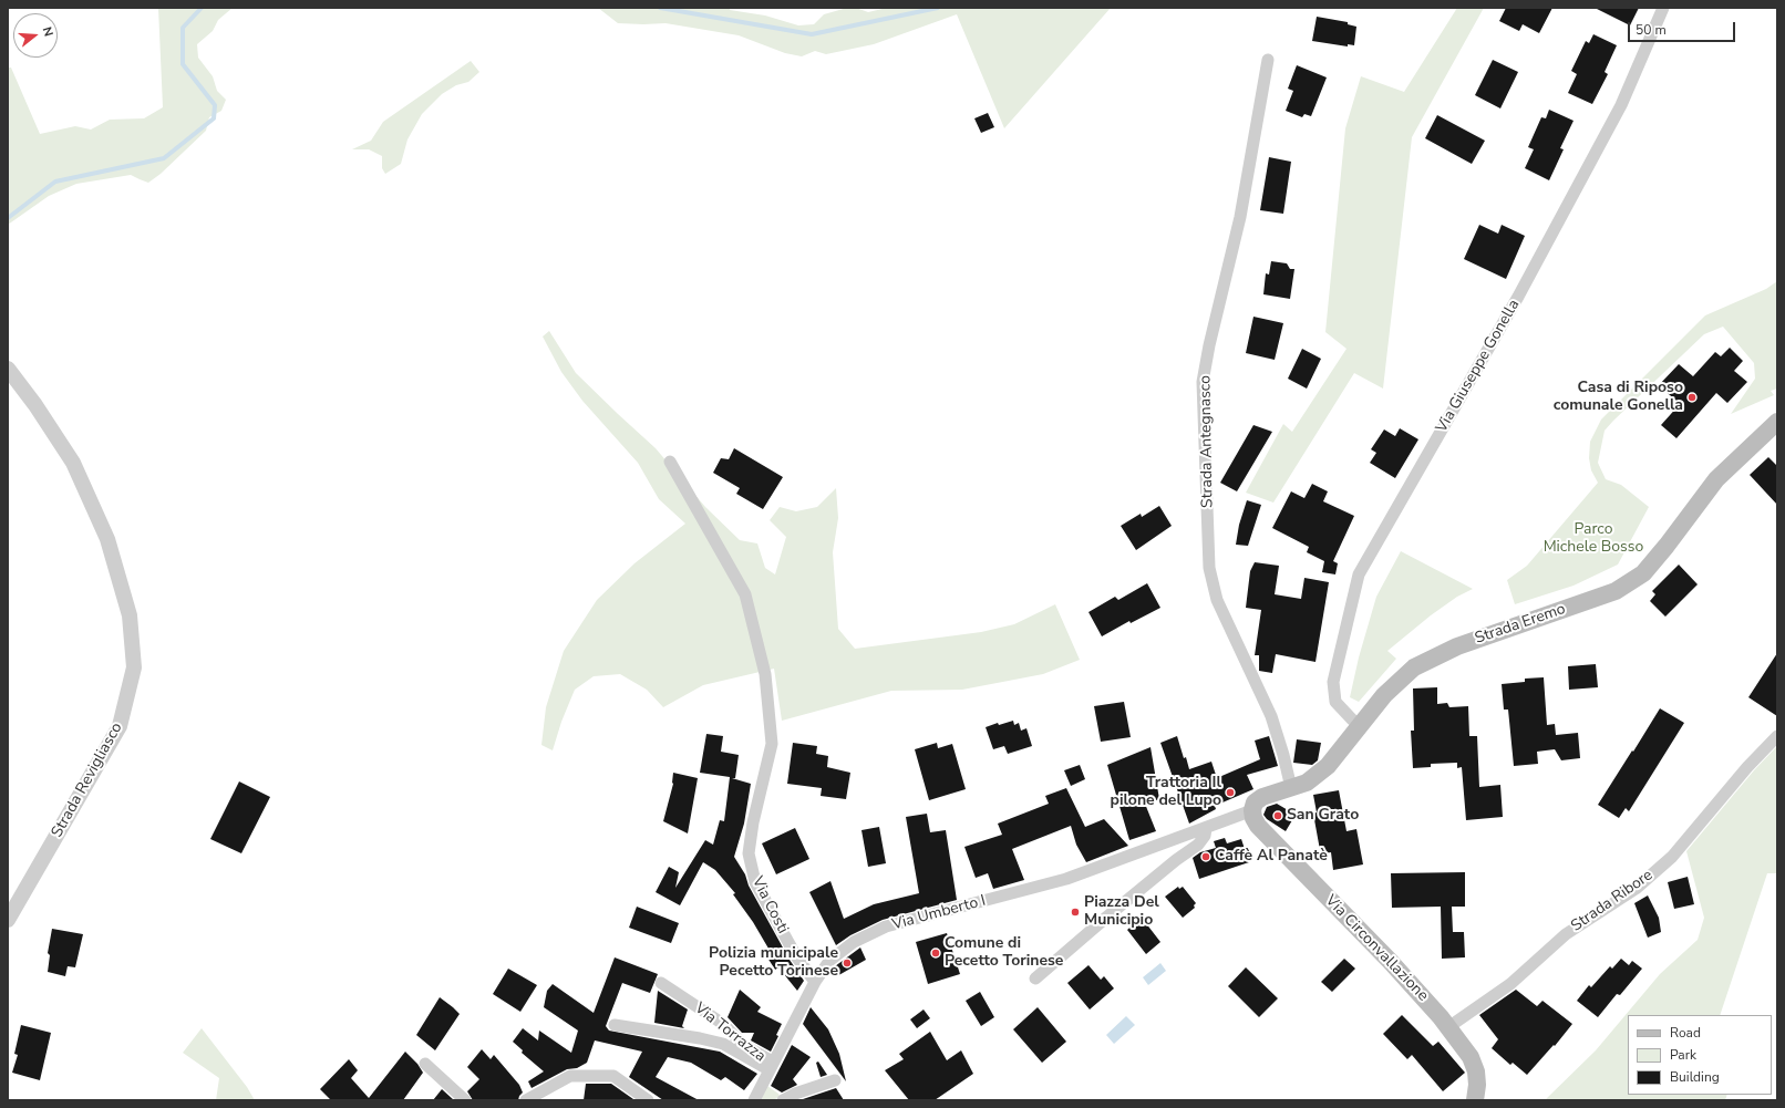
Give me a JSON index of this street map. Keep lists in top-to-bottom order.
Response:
{
  "streets": {
    "main road": ["Strada Eremo", "Via Circonvallazione"],
    "street": [
      "Via Giuseppe Gonella",
      "Strada Antegnasco",
      "Strada Revigliasco",
      "Strada Ribore",
      "Via Costi",
      "Via Umberto I",
      "Via Torrazza"
    ]
  },
  "crossings": [
    ["Via Giuseppe Gonella", "Strada Eremo"],
    ["Strada Antegnasco", "Strada Eremo"],
    ["Strada Eremo", "Via Umberto I"],
    ["Strada Eremo", "Via Circonvallazione"],
    ["Strada Ribore", "Via Circonvallazione"],
    ["Via Costi", "Via Umberto I"],
    ["Via Umberto I", "Via Circonvallazione"],
    ["Via Umberto I", "Via Torrazza"]
  ],
  "parks": ["Parco Michele Bosso"],
  "places": [
    "Casa di Riposo comunale Gonella",
    "Trattoria Il pilone del Lupo",
    "San Grato",
    "Caffè Al Panatè",
    "Piazza Del Municipio",
    "Comune di Pecetto Torinese",
    "Polizia municipale Pecetto Torinese"
  ],
  "legend": ["Road", "Park", "Building"],
  "scale_bar": "50 m",
  "north": "right"
}
